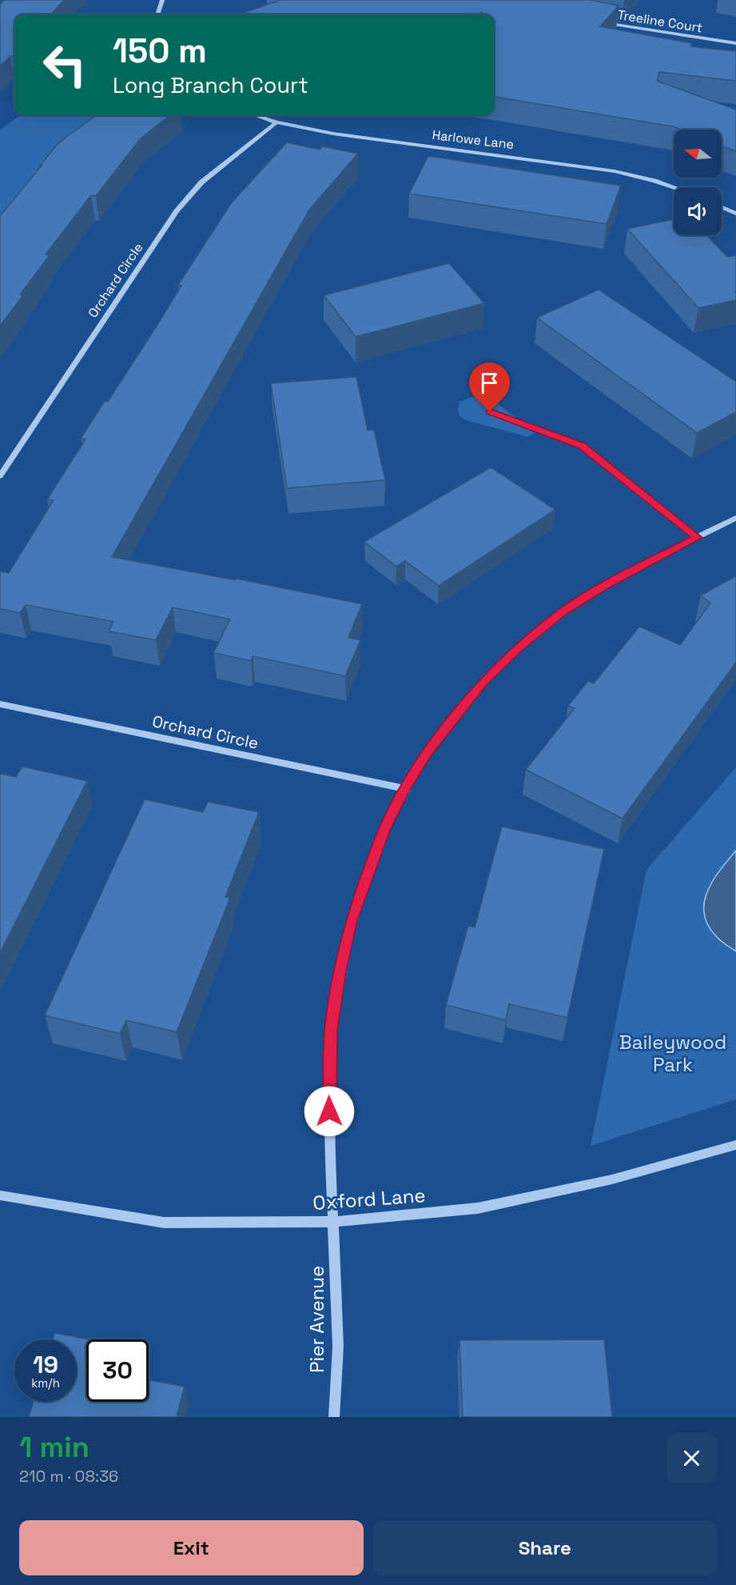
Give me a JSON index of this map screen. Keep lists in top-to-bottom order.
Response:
{
  "streets": {
    "street": [
      "Treeline Court",
      "Harlowe Lane",
      "Orchard Circle",
      "Oxford Lane",
      "Pier Avenue"
    ]
  },
  "crossings": [
    ["Harlowe Lane", "Orchard Circle"],
    ["Oxford Lane", "Pier Avenue"]
  ],
  "parks": ["Baileywood Park"],
  "north": "left",
  "page": {
    "turn": ["150 m", "Long Branch Court"],
    "speed": "19 km/h",
    "limit": "30",
    "heading": ["1 min", "210 m · 08:36"],
    "buttons": ["Exit", "Share"]
  }
}
